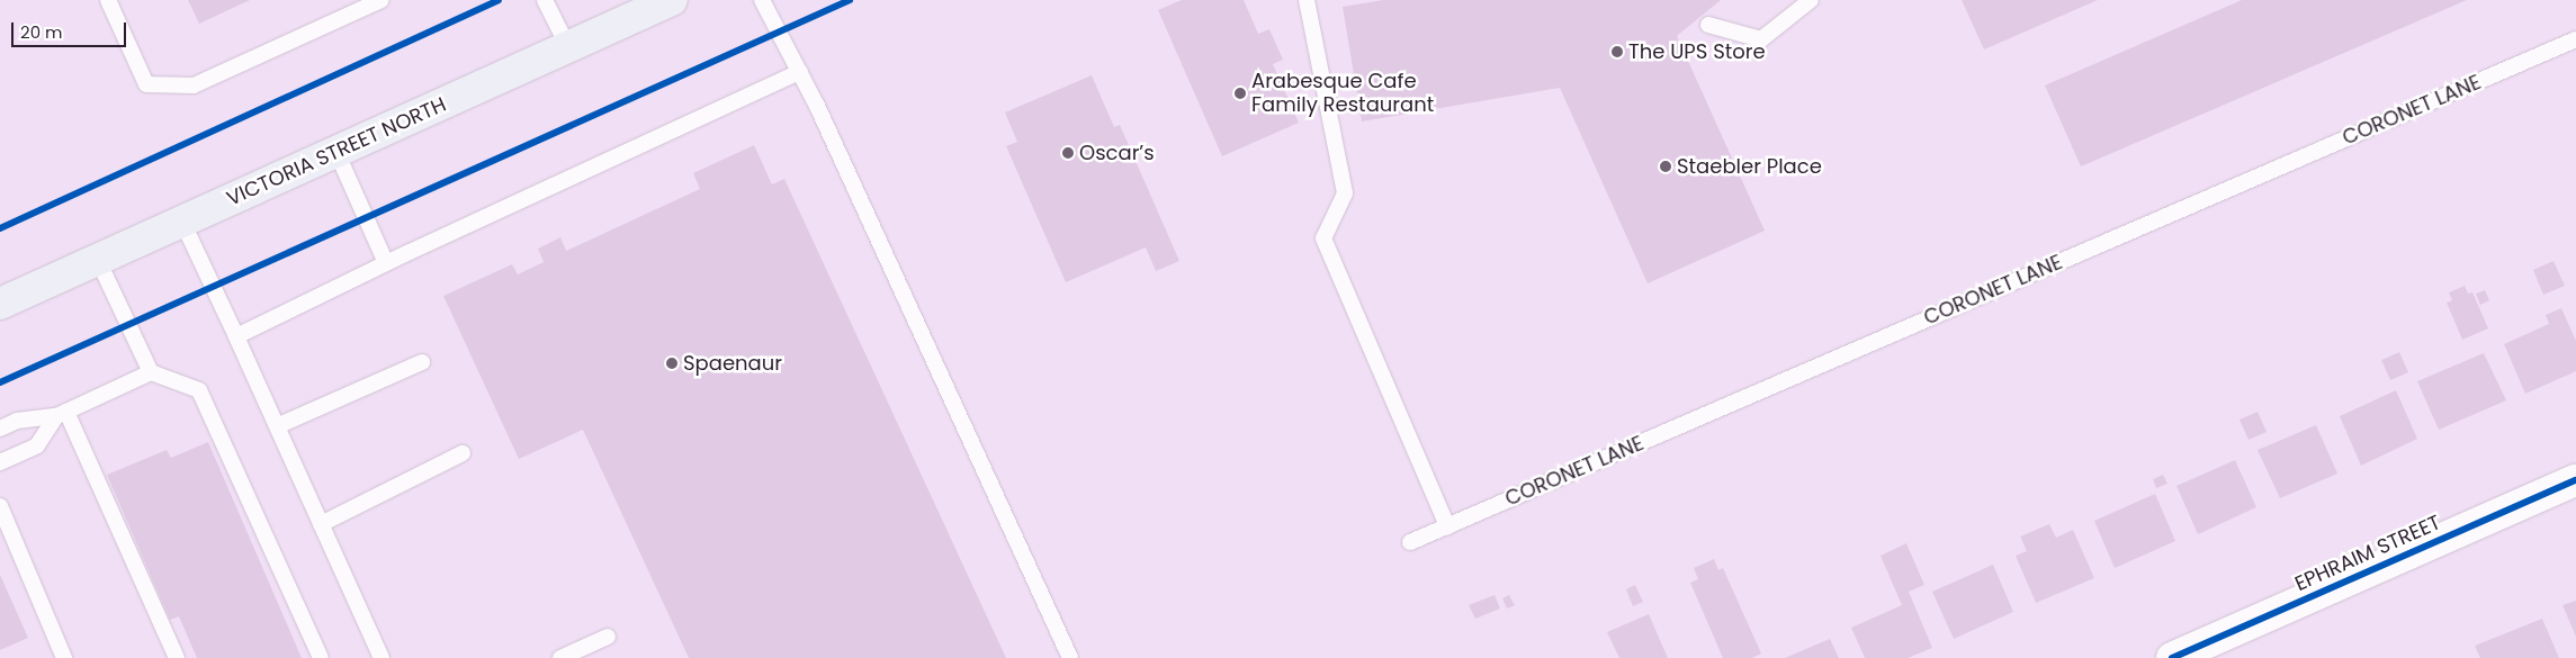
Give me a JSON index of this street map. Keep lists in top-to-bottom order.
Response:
{
  "streets": {
    "main road": ["VICTORIA STREET NORTH"],
    "street": ["EPHRAIM STREET"],
    "lane": ["CORONET LANE"]
  },
  "places": [
    "The UPS Store",
    "Arabesque Cafe Family Restaurant",
    "Oscar’s",
    "Staebler Place",
    "Spaenaur"
  ],
  "scale_bar": "20 m"
}
